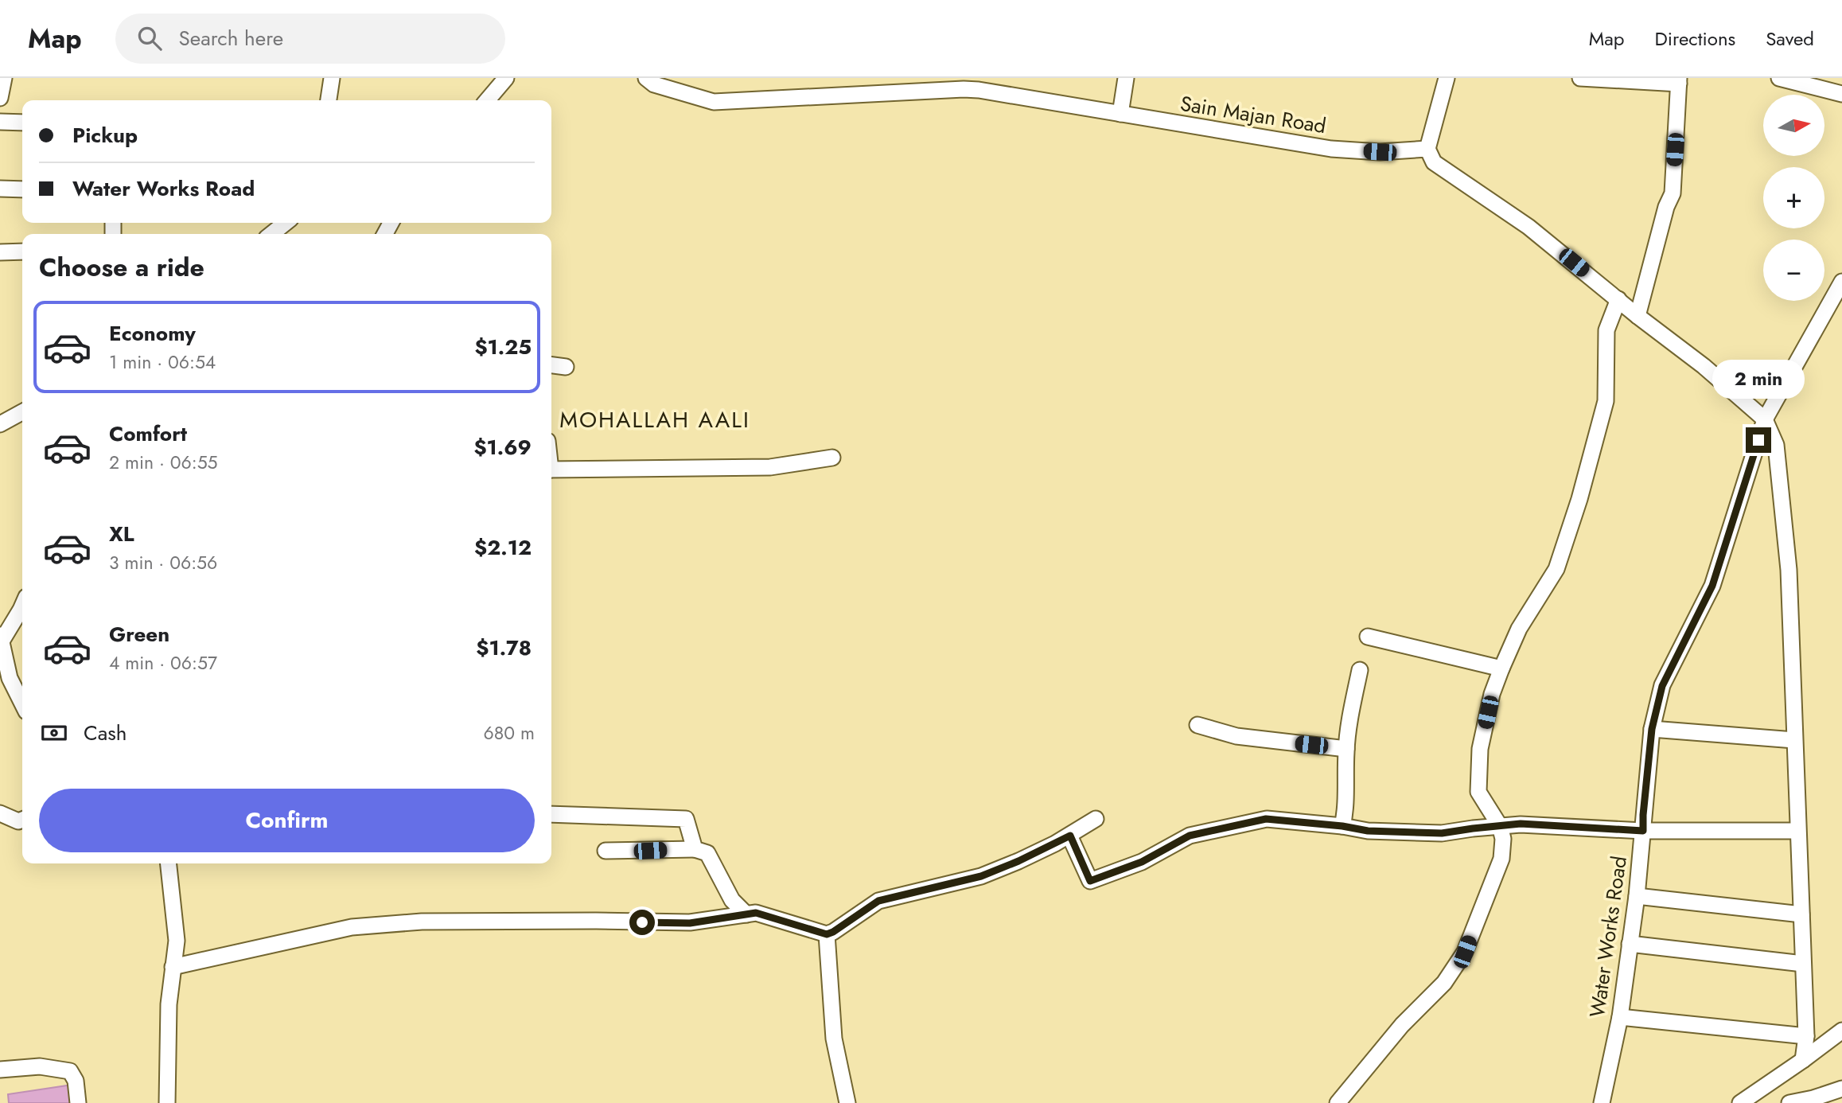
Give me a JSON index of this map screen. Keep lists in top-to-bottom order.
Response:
{
  "streets": {
    "street": ["Sain Majan Road", "Water Works Road"]
  },
  "districts": ["MOHALLAH AALI"],
  "north": "right",
  "page": {
    "header": "Map",
    "search": "Search here",
    "nav": ["Map", "Directions", "Saved"],
    "map_buttons": ["+", "−"],
    "banner": ["Pickup", "Water Works Road"],
    "heading": "Choose a ride",
    "list": [
      {
        "name": "Economy",
        "note": "1 min · 06:54",
        "value": "$1.25"
      },
      {
        "name": "Comfort",
        "note": "2 min · 06:55",
        "value": "$1.69"
      },
      {
        "name": "XL",
        "note": "3 min · 06:56",
        "value": "$2.12"
      },
      {
        "name": "Green",
        "note": "4 min · 06:57",
        "value": "$1.78"
      }
    ],
    "bubble": "2 min",
    "pay": ["Cash", "680 m"],
    "buttons": "Confirm"
  }
}
